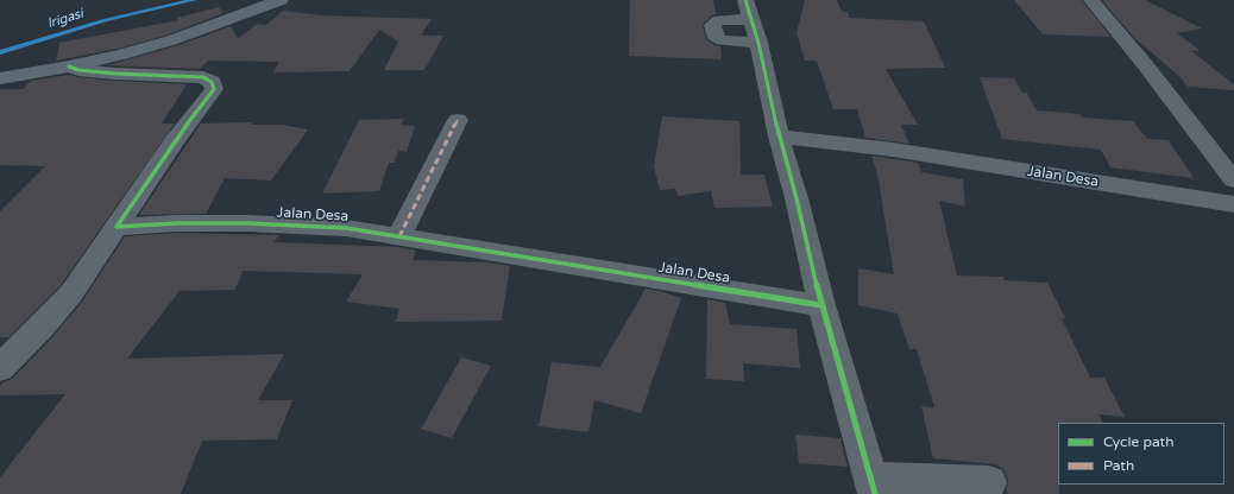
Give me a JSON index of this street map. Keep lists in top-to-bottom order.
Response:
{
  "streets": {
    "street": ["Jalan Desa"]
  },
  "water": ["Irigasi"],
  "legend": ["Cycle path", "Path"]
}
